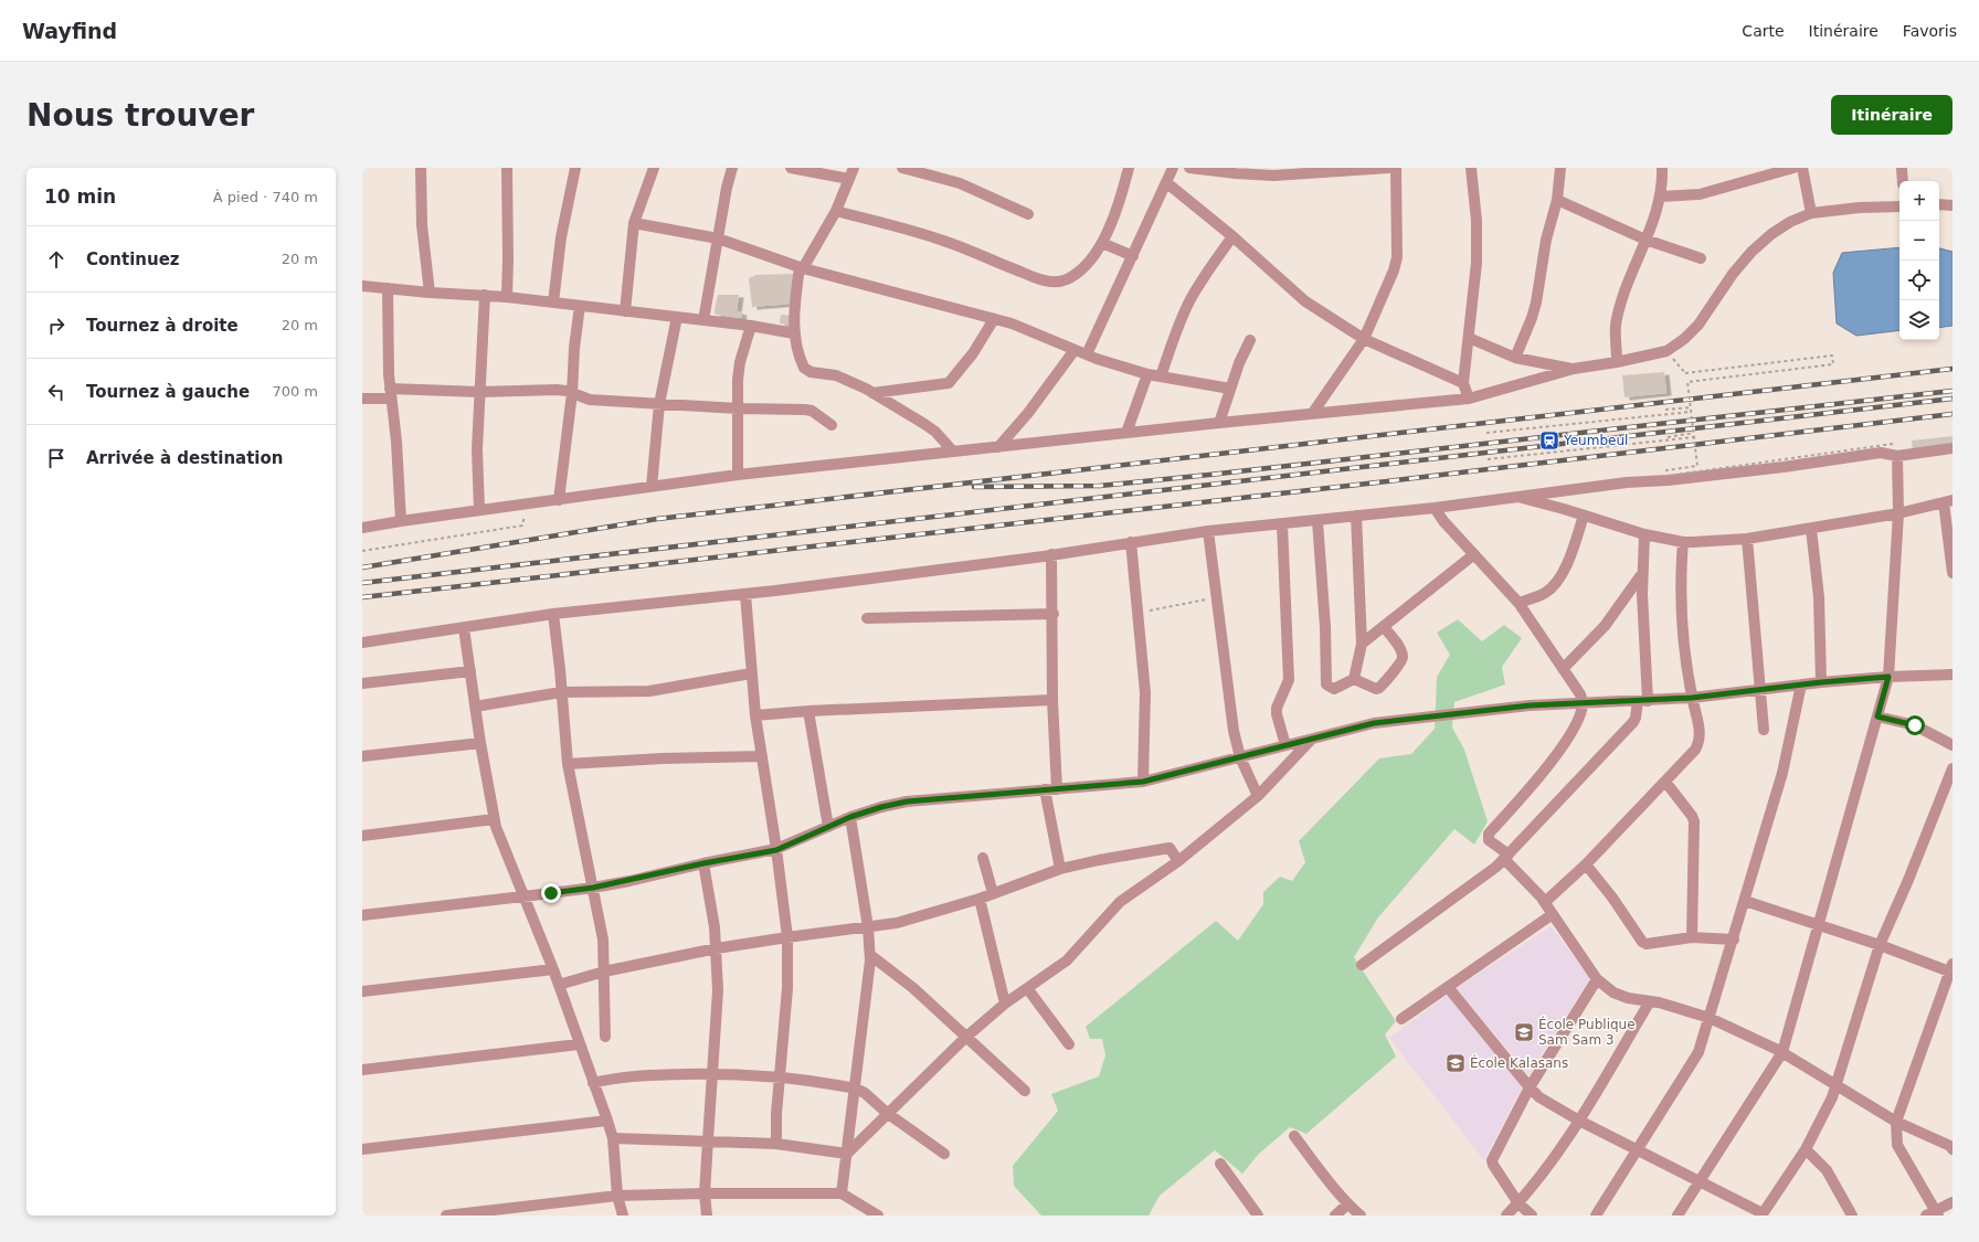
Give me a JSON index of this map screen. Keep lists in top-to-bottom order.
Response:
{
  "places": {
    "station": ["Yeumbeul"],
    "school or university": ["École Publique Sam Sam 3", "École Kalasans"]
  },
  "page": {
    "header": "Wayfind",
    "nav": ["Carte", "Itinéraire", "Favoris"],
    "buttons": "Itinéraire",
    "title": "Nous trouver",
    "heading": ["10 min", "À pied · 740 m"],
    "map_buttons": ["+", "−"],
    "list": [
      ["Continuez", "20 m"],
      ["Tournez à droite", "20 m"],
      ["Tournez à gauche", "700 m"],
      "Arrivée à destination"
    ]
  }
}
